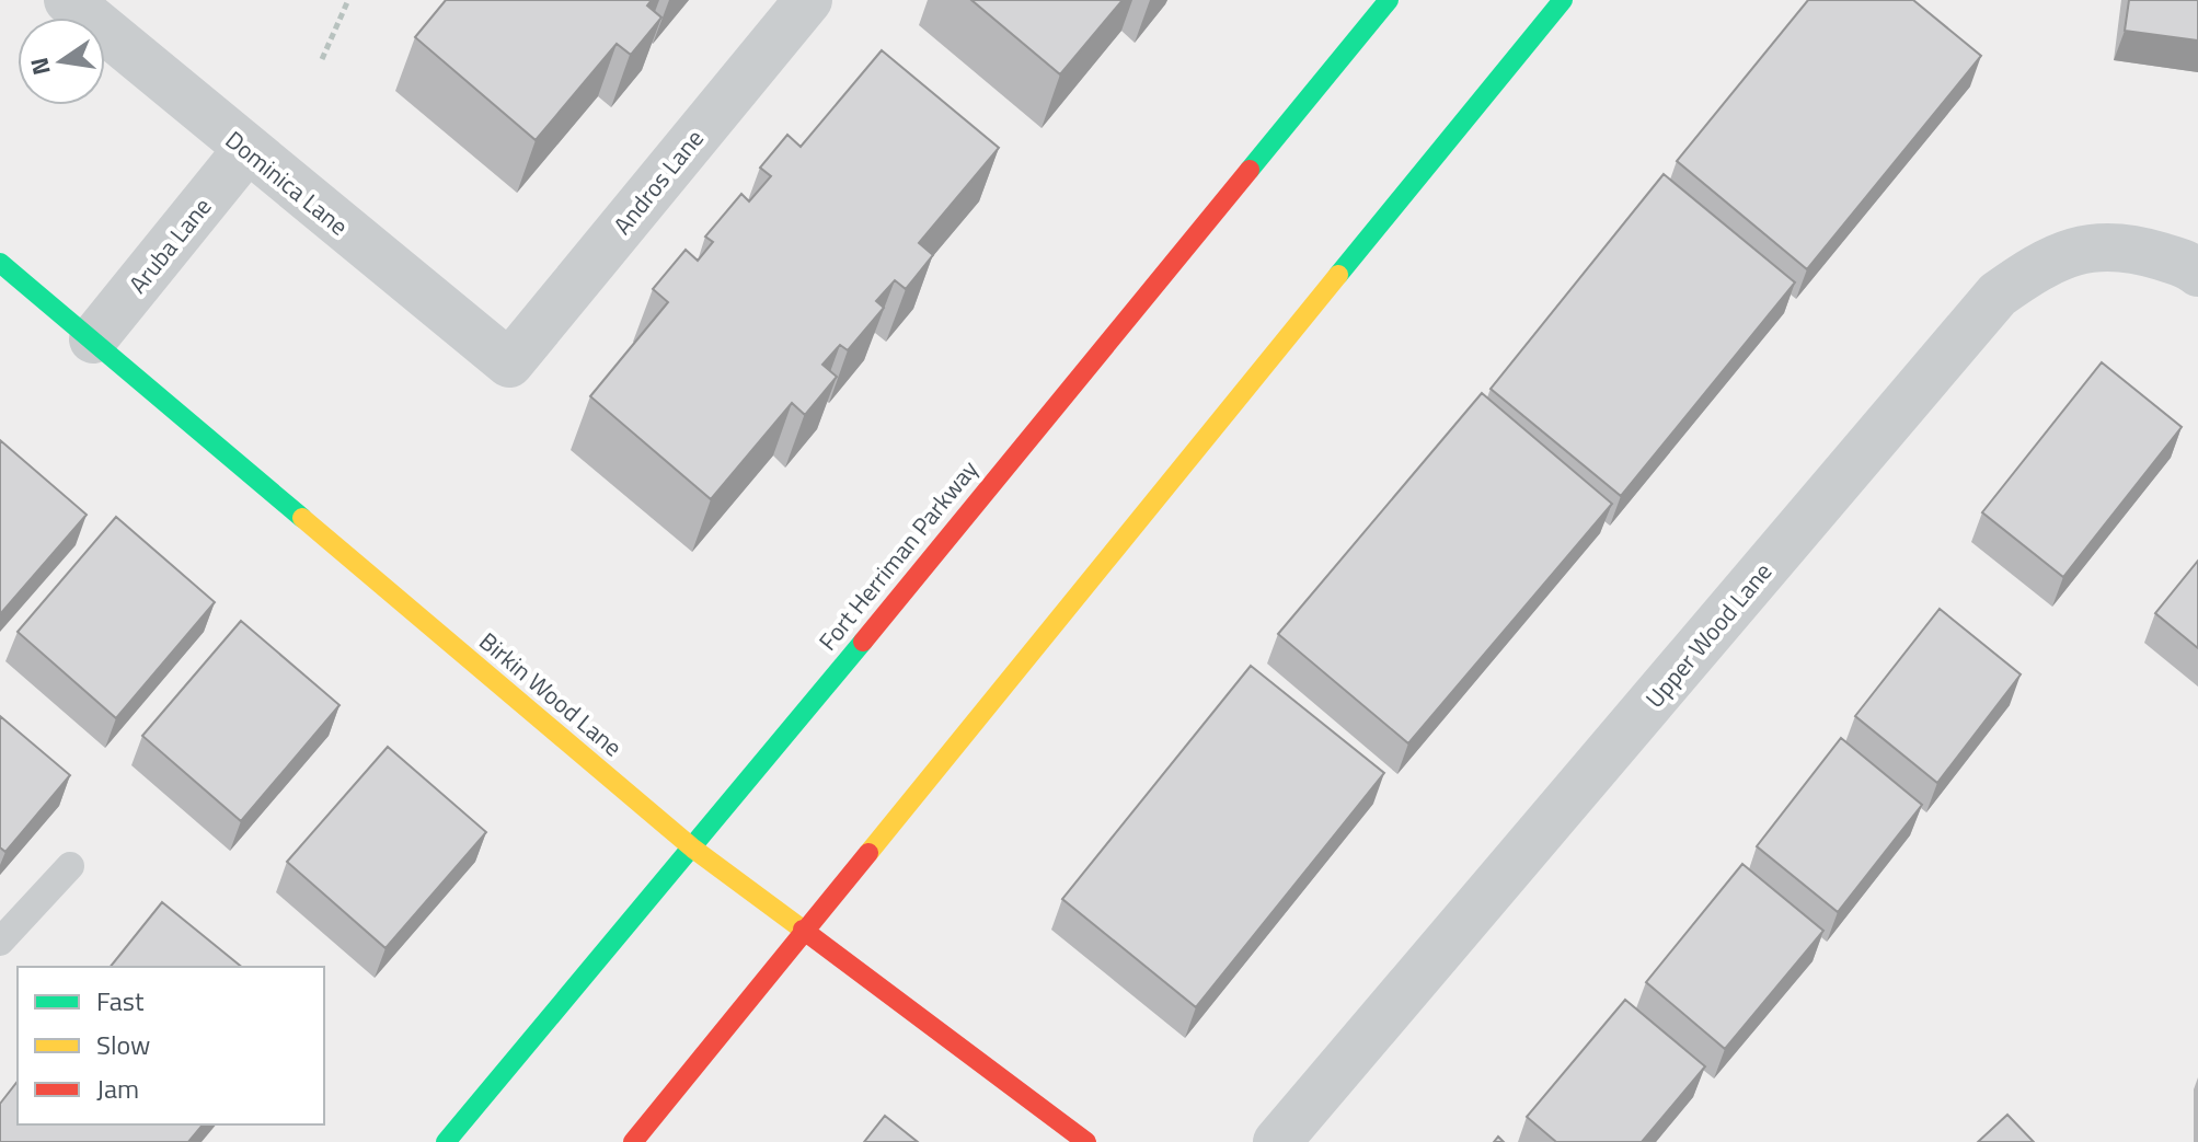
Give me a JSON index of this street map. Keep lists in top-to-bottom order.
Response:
{
  "streets": {
    "street": [
      "Andros Lane",
      "Dominica Lane",
      "Aruba Lane",
      "Fort Herriman Parkway",
      "Upper Wood Lane",
      "Birkin Wood Lane"
    ]
  },
  "crossings": [
    ["Andros Lane", "Dominica Lane"],
    ["Dominica Lane", "Aruba Lane"],
    ["Aruba Lane", "Birkin Wood Lane"],
    ["Fort Herriman Parkway", "Birkin Wood Lane"]
  ],
  "legend": ["Fast", "Slow", "Jam"],
  "north": "left"
}
